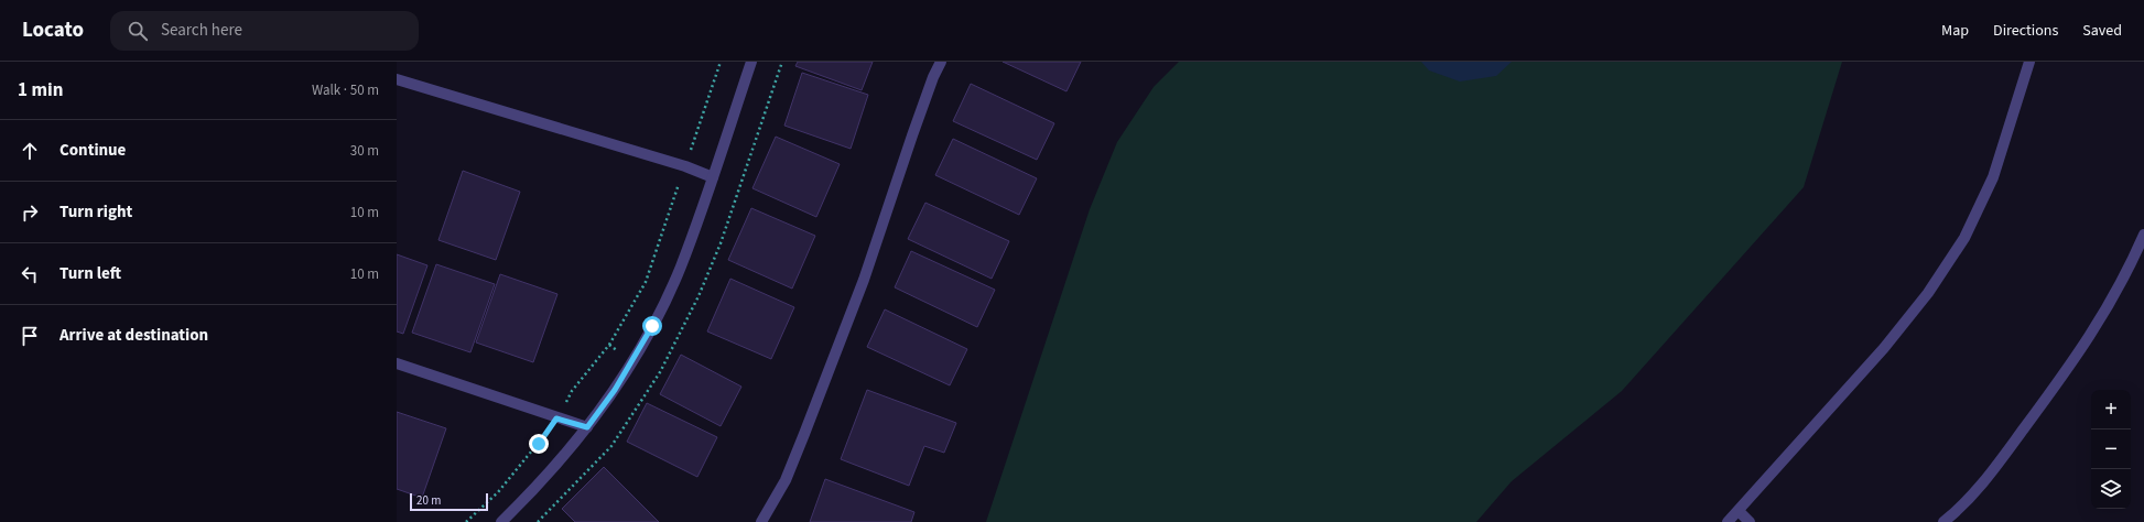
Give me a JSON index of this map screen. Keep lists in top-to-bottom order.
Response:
{
  "scale_bar": "20 m",
  "page": {
    "header": "Locato",
    "search": "Search here",
    "nav": ["Map", "Directions", "Saved"],
    "heading": ["1 min", "Walk · 50 m"],
    "list": [
      ["Continue", "30 m"],
      ["Turn right", "10 m"],
      ["Turn left", "10 m"],
      "Arrive at destination"
    ],
    "map_buttons": ["+", "−"],
    "scale": "20 m"
  }
}
